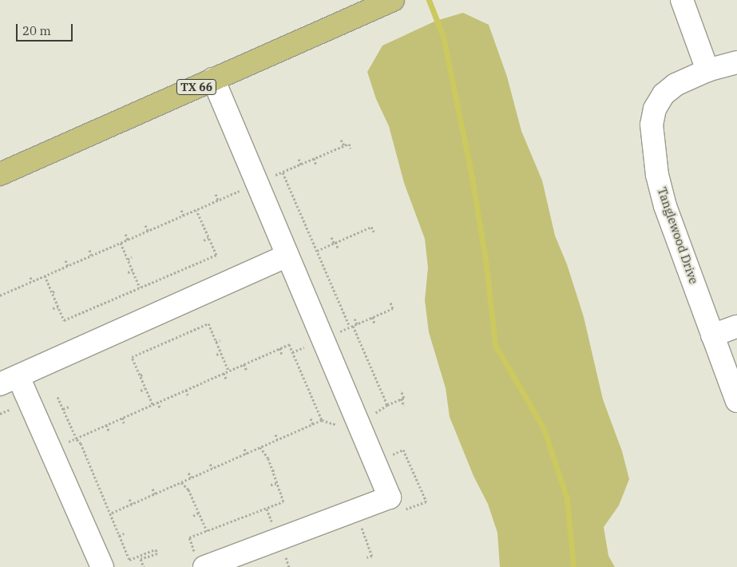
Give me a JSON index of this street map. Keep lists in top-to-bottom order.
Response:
{
  "streets": {
    "main road": ["TX 66"],
    "street": ["Tanglewood Drive"]
  },
  "scale_bar": "20 m"
}
